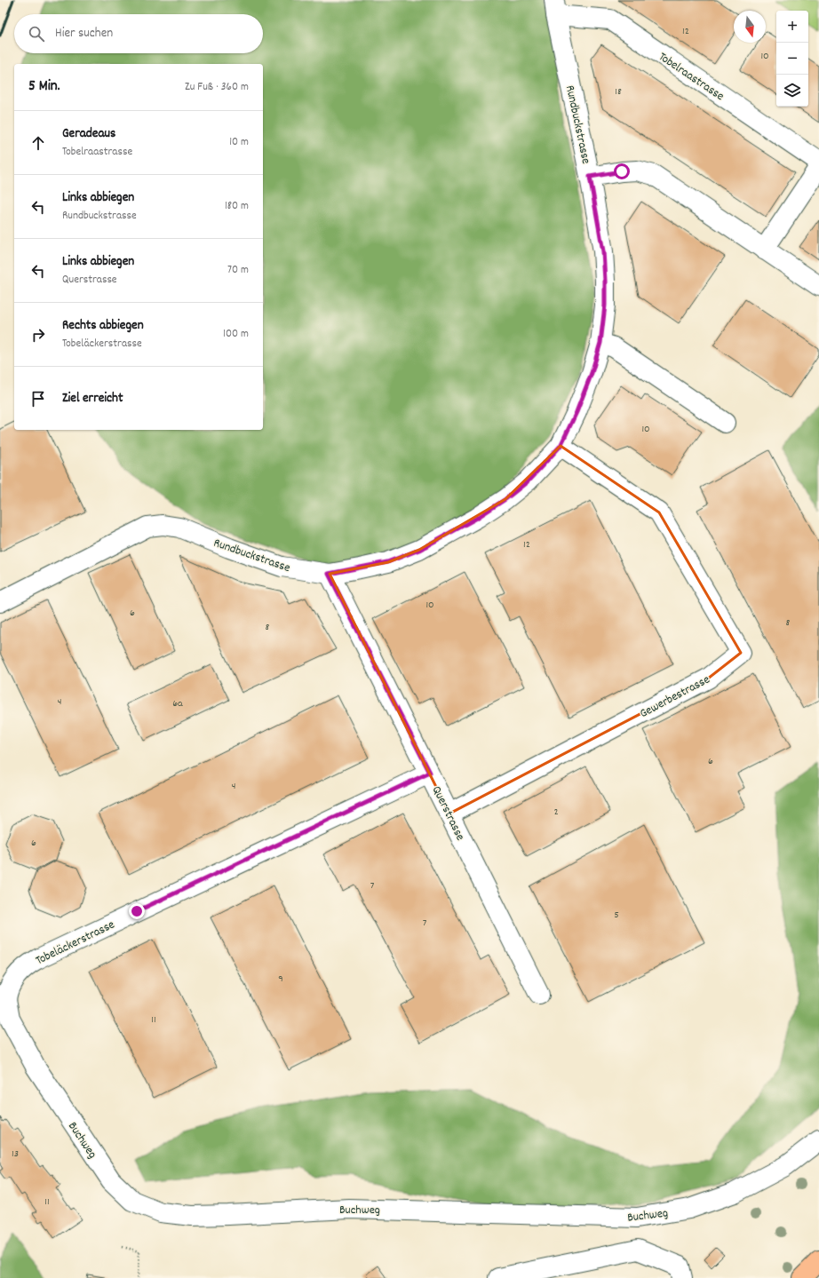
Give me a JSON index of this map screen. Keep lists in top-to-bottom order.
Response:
{
  "streets": {
    "street": [
      "Tobelraastrasse",
      "Rundbuckstrasse",
      "Gewerbestrasse",
      "Querstrasse",
      "Tobeläckerstrasse",
      "Buchweg"
    ]
  },
  "crossings": [
    ["Tobelraastrasse", "Rundbuckstrasse"],
    ["Rundbuckstrasse", "Gewerbestrasse"],
    ["Rundbuckstrasse", "Querstrasse"],
    ["Gewerbestrasse", "Querstrasse"],
    ["Querstrasse", "Tobeläckerstrasse"],
    ["Tobeläckerstrasse", "Buchweg"]
  ],
  "house_numbers": [
    "12",
    "10",
    "18",
    "10",
    "12",
    "10",
    "6",
    "8",
    "8",
    "4",
    "6a",
    "6",
    "4",
    "2",
    "6",
    "7",
    "5",
    "7",
    "9",
    "11",
    "13",
    "11"
  ],
  "north": "bottom",
  "page": {
    "map_buttons": ["+", "−"],
    "search": "Hier suchen",
    "heading": ["5 Min.", "Zu Fuß · 360 m"],
    "list": [
      ["Geradeaus", "Tobelraastrasse", "10 m"],
      ["Links abbiegen", "Rundbuckstrasse", "180 m"],
      ["Links abbiegen", "Querstrasse", "70 m"],
      ["Rechts abbiegen", "Tobeläckerstrasse", "100 m"],
      "Ziel erreicht"
    ]
  }
}
